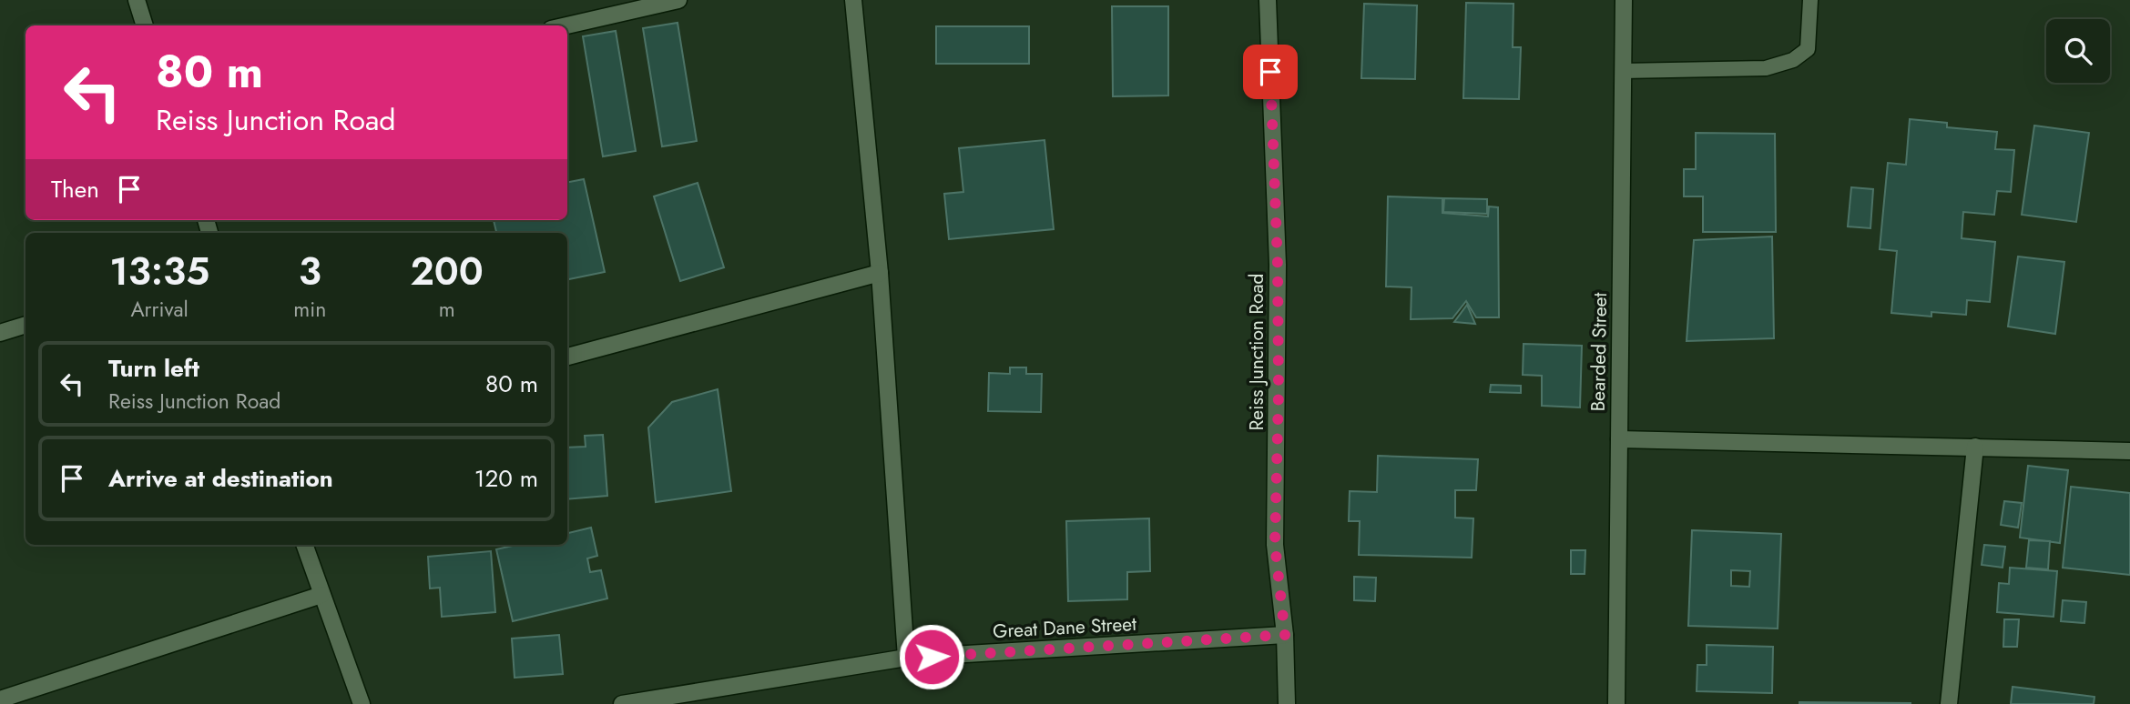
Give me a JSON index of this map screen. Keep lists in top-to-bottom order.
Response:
{
  "streets": {
    "street": ["Reiss Junction Road", "Bearded Street", "Great Dane Street"]
  },
  "crossings": [
    ["Reiss Junction Road", "Great Dane Street"]
  ],
  "page": {
    "turn": ["80 m", "Reiss Junction Road"],
    "then": "Then",
    "eta": [
      "13:35",
      "Arrival",
      "3",
      "min",
      "200",
      "m"
    ],
    "list": [
      {
        "name": "Turn left",
        "note": "Reiss Junction Road",
        "value": "80 m"
      },
      {
        "name": "Arrive at destination",
        "value": "120 m"
      }
    ]
  }
}
